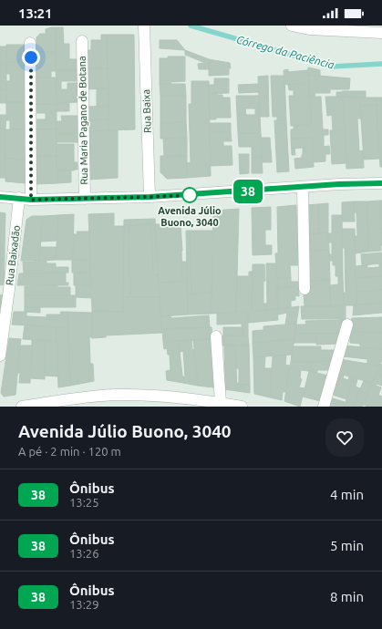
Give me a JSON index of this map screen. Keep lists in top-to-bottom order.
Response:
{
  "streets": {
    "street": ["Rua Baixa", "Rua Maria Pagano de Botana", "Rua Baixadão"]
  },
  "water": ["Córrego da Paciência"],
  "places": ["Avenida Júlio Buono, 3040"],
  "lines": ["bus line 38"],
  "page": {
    "status": "13:21",
    "on_map": "38",
    "heading": ["Avenida Júlio Buono, 3040", "A pé · 2 min · 120 m"],
    "list": [
      {
        "mark": "38",
        "name": "Ônibus",
        "note": "13:25",
        "value": "4 min"
      },
      {
        "mark": "38",
        "name": "Ônibus",
        "note": "13:26",
        "value": "5 min"
      },
      {
        "mark": "38",
        "name": "Ônibus",
        "note": "13:29",
        "value": "8 min"
      }
    ]
  }
}
